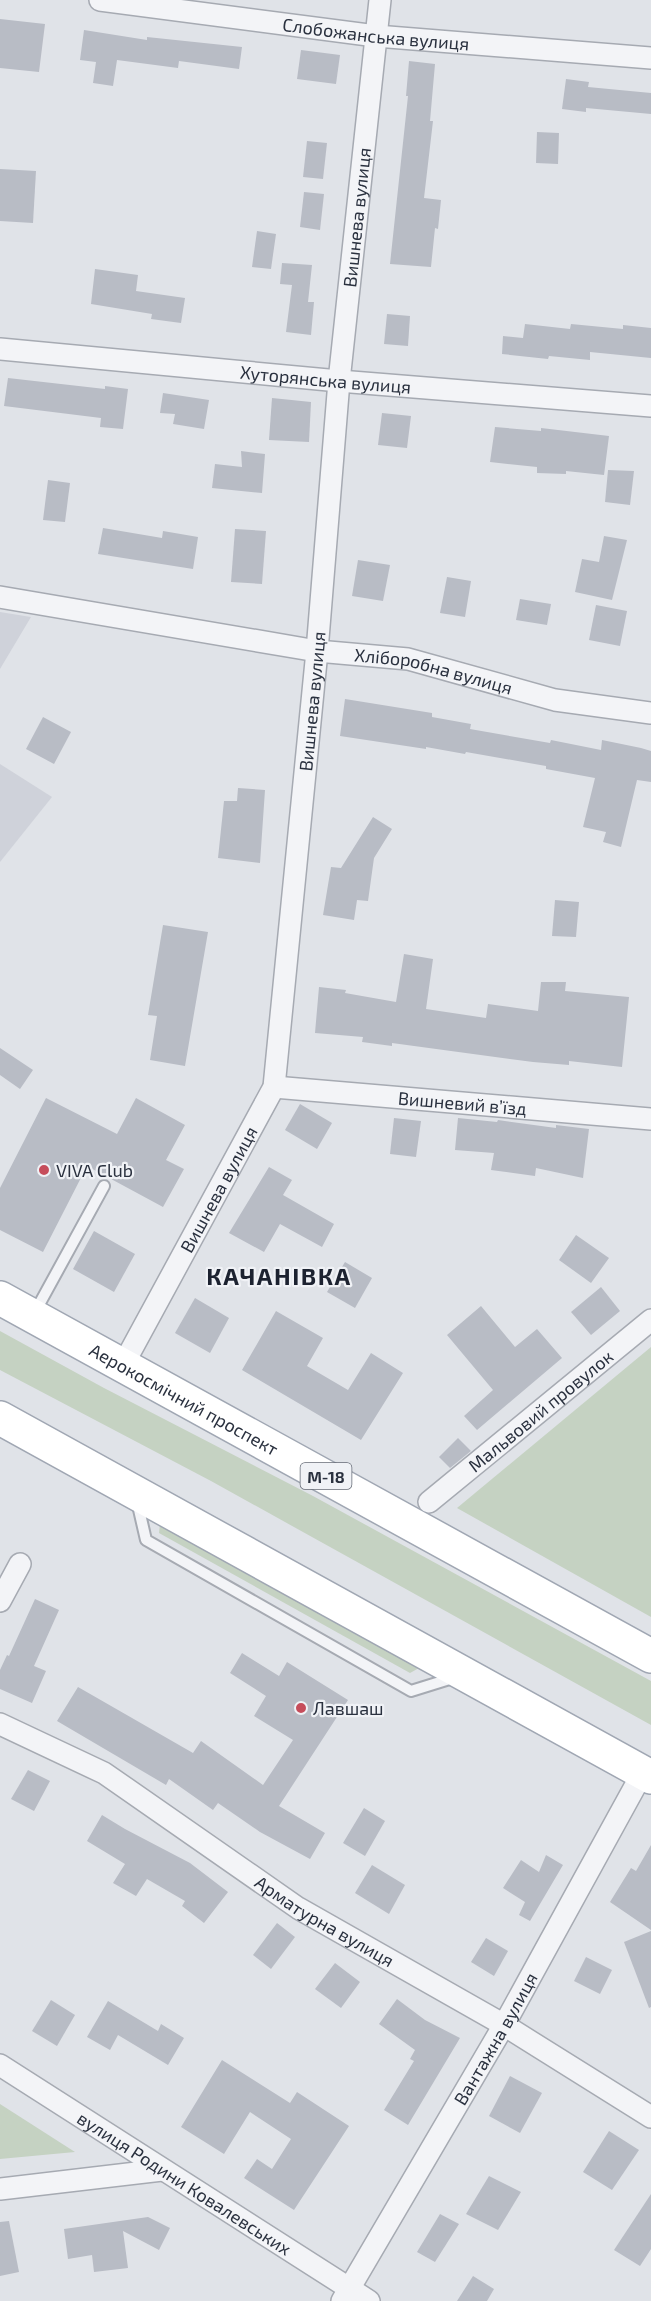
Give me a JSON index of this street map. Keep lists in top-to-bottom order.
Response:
{
  "streets": {
    "main road": ["Аерокосмічний проспект", "М-18"],
    "street": [
      "Слобожанська вулиця",
      "Вишнева вулиця",
      "Хуторянська вулиця",
      "Хліборобна вулиця",
      "Вишневий в’їзд",
      "Мальвовий провулок",
      "Арматурна вулиця",
      "Вантажна вулиця",
      "вулиця Родини Ковалевських"
    ]
  },
  "crossings": [
    ["Слобожанська вулиця", "Вишнева вулиця"],
    ["Вишнева вулиця", "Хуторянська вулиця"],
    ["Вишнева вулиця", "Хліборобна вулиця"],
    ["Вишнева вулиця", "Вишневий в’їзд"],
    ["Вишнева вулиця", "Аерокосмічний проспект"],
    ["Арматурна вулиця", "Вантажна вулиця"],
    ["Вантажна вулиця", "вулиця Родини Ковалевських"]
  ],
  "districts": ["КАЧАНІВКА"],
  "places": ["VIVA Club", "Лавшаш"]
}
